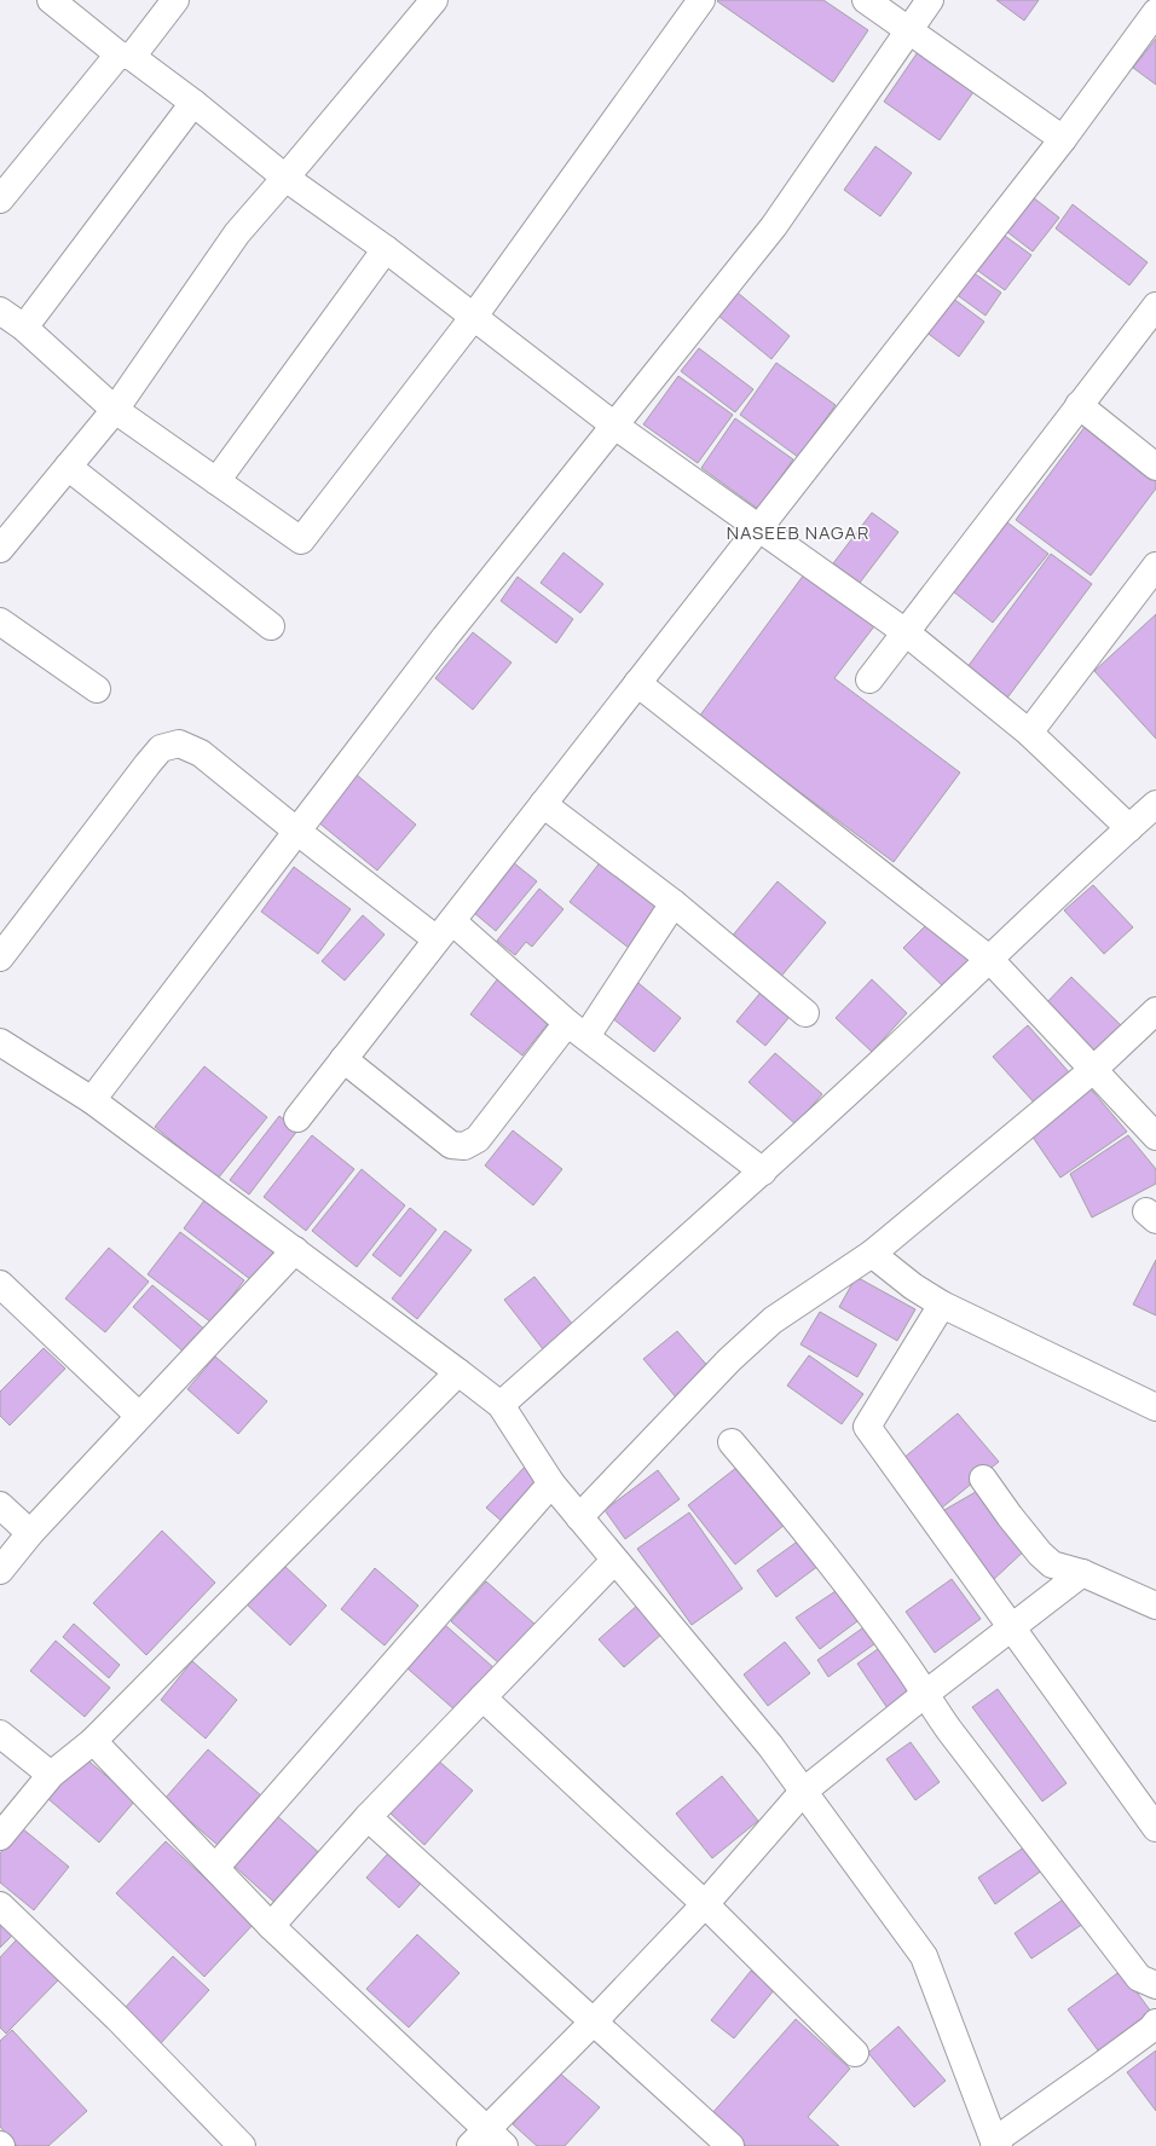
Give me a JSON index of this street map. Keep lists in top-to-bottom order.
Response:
{
  "districts": ["NASEEB NAGAR"]
}
